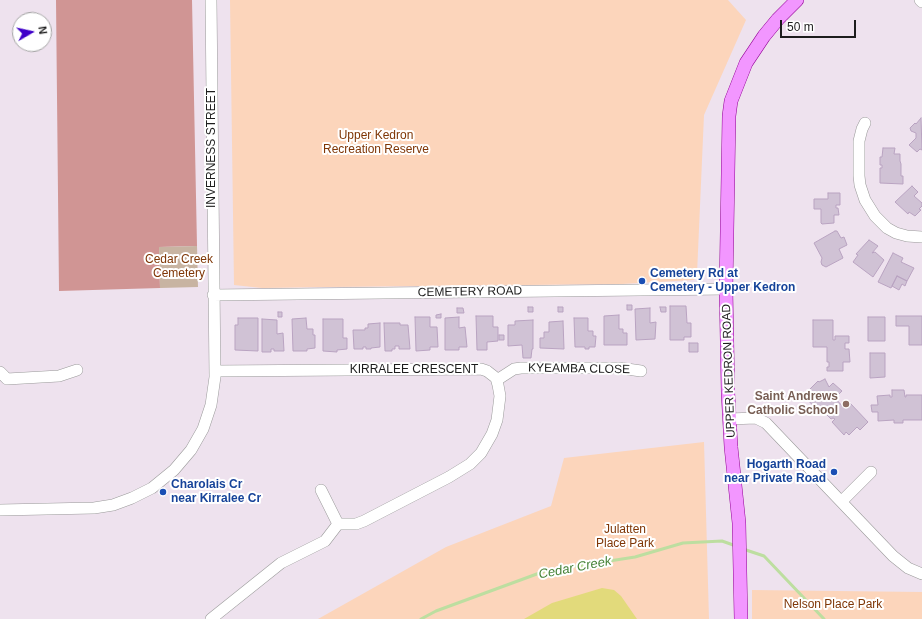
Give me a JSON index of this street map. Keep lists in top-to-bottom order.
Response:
{
  "streets": {
    "main road": ["UPPER KEDRON ROAD"],
    "street": [
      "INVERNESS STREET",
      "CEMETERY ROAD",
      "KYEAMBA CLOSE",
      "KIRRALEE CRESCENT"
    ]
  },
  "crossings": [
    ["INVERNESS STREET", "CEMETERY ROAD"],
    ["INVERNESS STREET", "KIRRALEE CRESCENT"],
    ["CEMETERY ROAD", "UPPER KEDRON ROAD"],
    ["KYEAMBA CLOSE", "KIRRALEE CRESCENT"]
  ],
  "water": ["Cedar Creek"],
  "parks": [
    "Upper Kedron Recreation Reserve",
    "Cedar Creek Cemetery",
    "Julatten Place Park",
    "Nelson Place Park"
  ],
  "places": [
    "Cemetery Rd at Cemetery - Upper Kedron",
    "Saint Andrews Catholic School",
    "Hogarth Road near Private Road",
    "Charolais Cr near Kirralee Cr"
  ],
  "scale_bar": "50 m",
  "north": "right"
}
